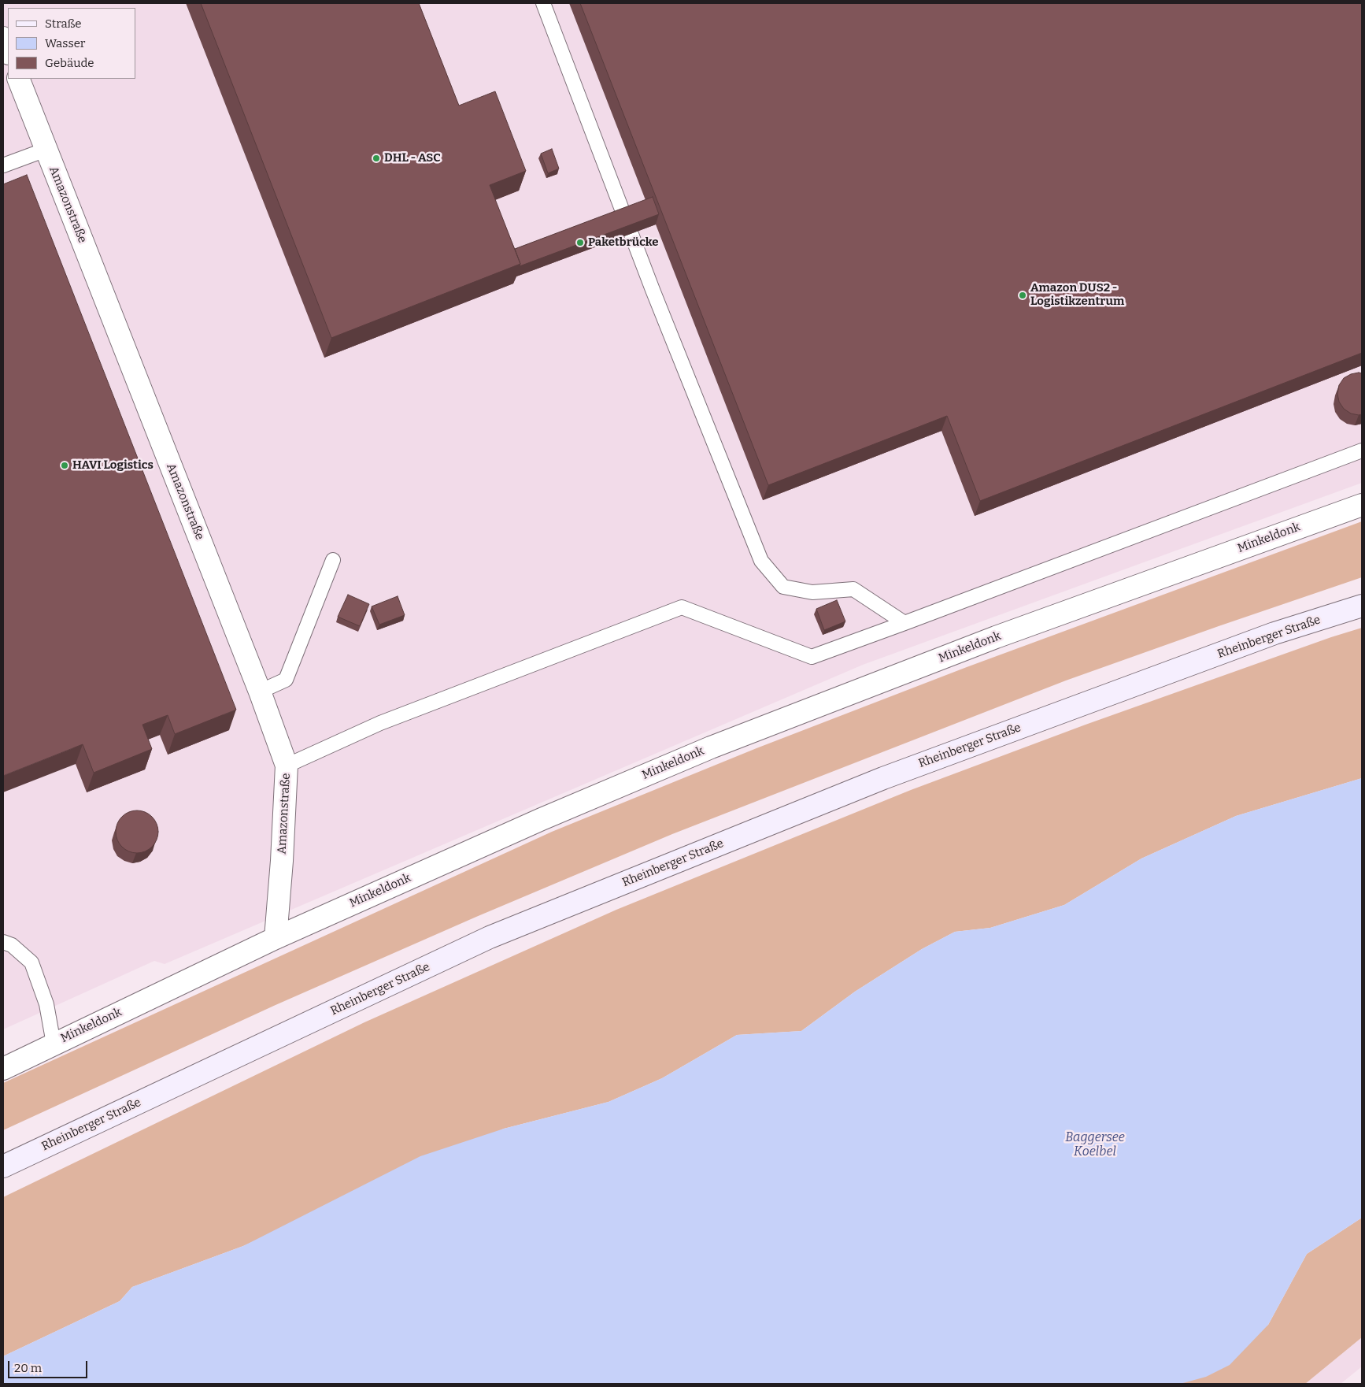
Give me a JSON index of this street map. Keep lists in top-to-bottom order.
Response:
{
  "streets": {
    "main road": ["Rheinberger Straße"],
    "street": ["Amazonstraße", "Minkeldonk"]
  },
  "crossings": [
    ["Amazonstraße", "Minkeldonk"]
  ],
  "water": ["Baggersee Koelbel"],
  "places": [
    "DHL - ASC",
    "Paketbrücke",
    "Amazon DUS2 - Logistikzentrum",
    "HAVI Logistics"
  ],
  "legend": ["Straße", "Wasser", "Gebäude"],
  "scale_bar": "20 m"
}
